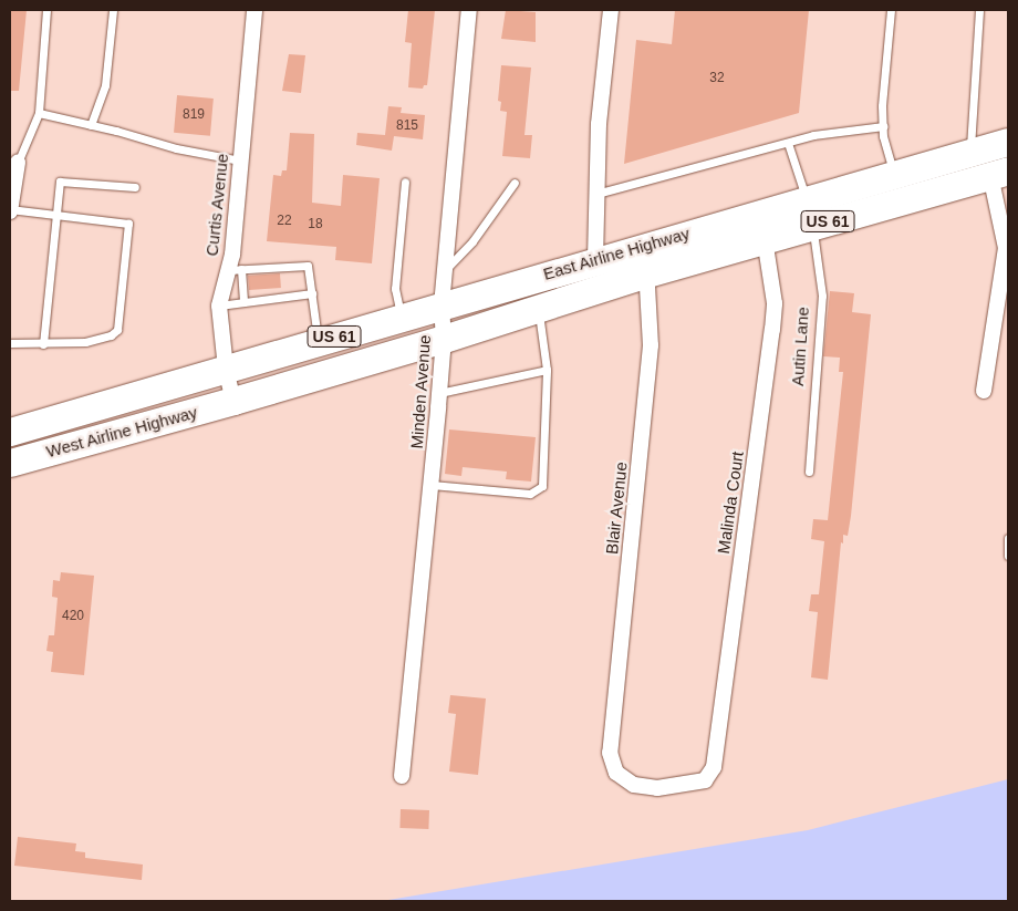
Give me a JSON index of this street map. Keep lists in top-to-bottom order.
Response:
{
  "streets": {
    "highway": ["US 61", "East Airline Highway", "West Airline Highway"],
    "street": [
      "Curtis Avenue",
      "Minden Avenue",
      "Malinda Court",
      "Blair Avenue"
    ],
    "lane": ["Autin Lane"]
  },
  "crossings": [
    ["Curtis Avenue", "East Airline Highway"],
    ["Curtis Avenue", "West Airline Highway"],
    ["East Airline Highway", "Autin Lane"],
    ["East Airline Highway", "Minden Avenue"],
    ["East Airline Highway", "West Airline Highway"],
    ["East Airline Highway", "Malinda Court"],
    ["East Airline Highway", "Blair Avenue"],
    ["Malinda Court", "Blair Avenue"]
  ],
  "house_numbers": [
    "32",
    "819",
    "815",
    "22",
    "18",
    "420"
  ]
}
